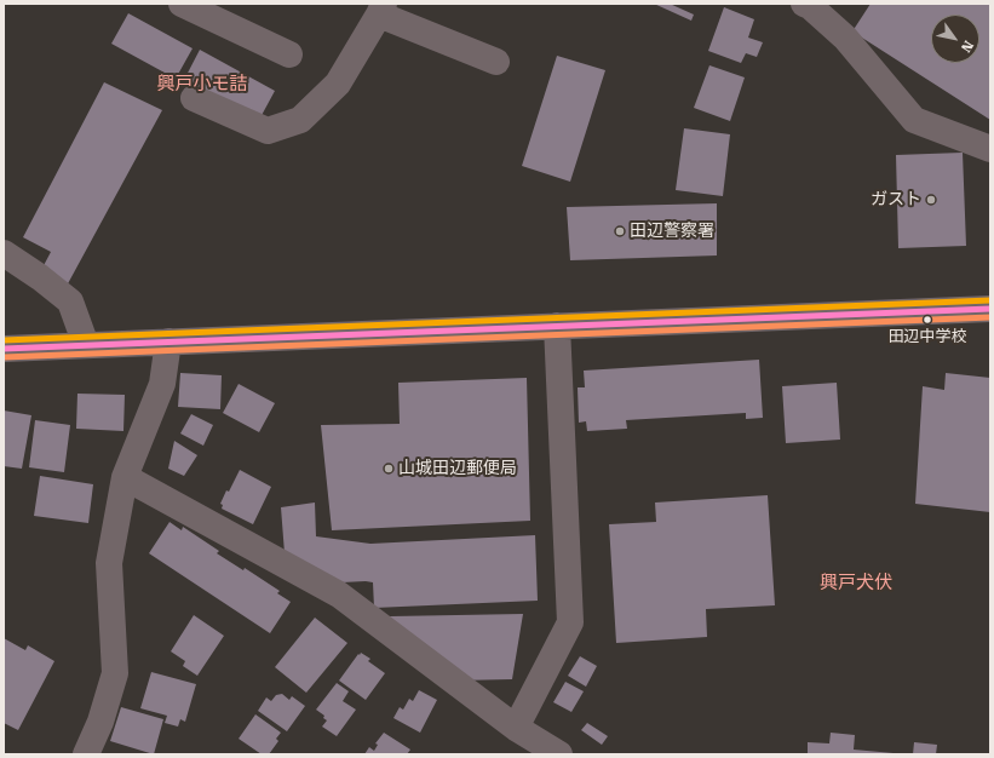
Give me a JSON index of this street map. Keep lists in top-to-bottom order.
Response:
{
  "districts": ["興戸小モ詰", "興戸犬伏"],
  "places": [
    "ガスト",
    "田辺警察署",
    "田辺中学校",
    "山城田辺郵便局"
  ],
  "north": "bottom right"
}
